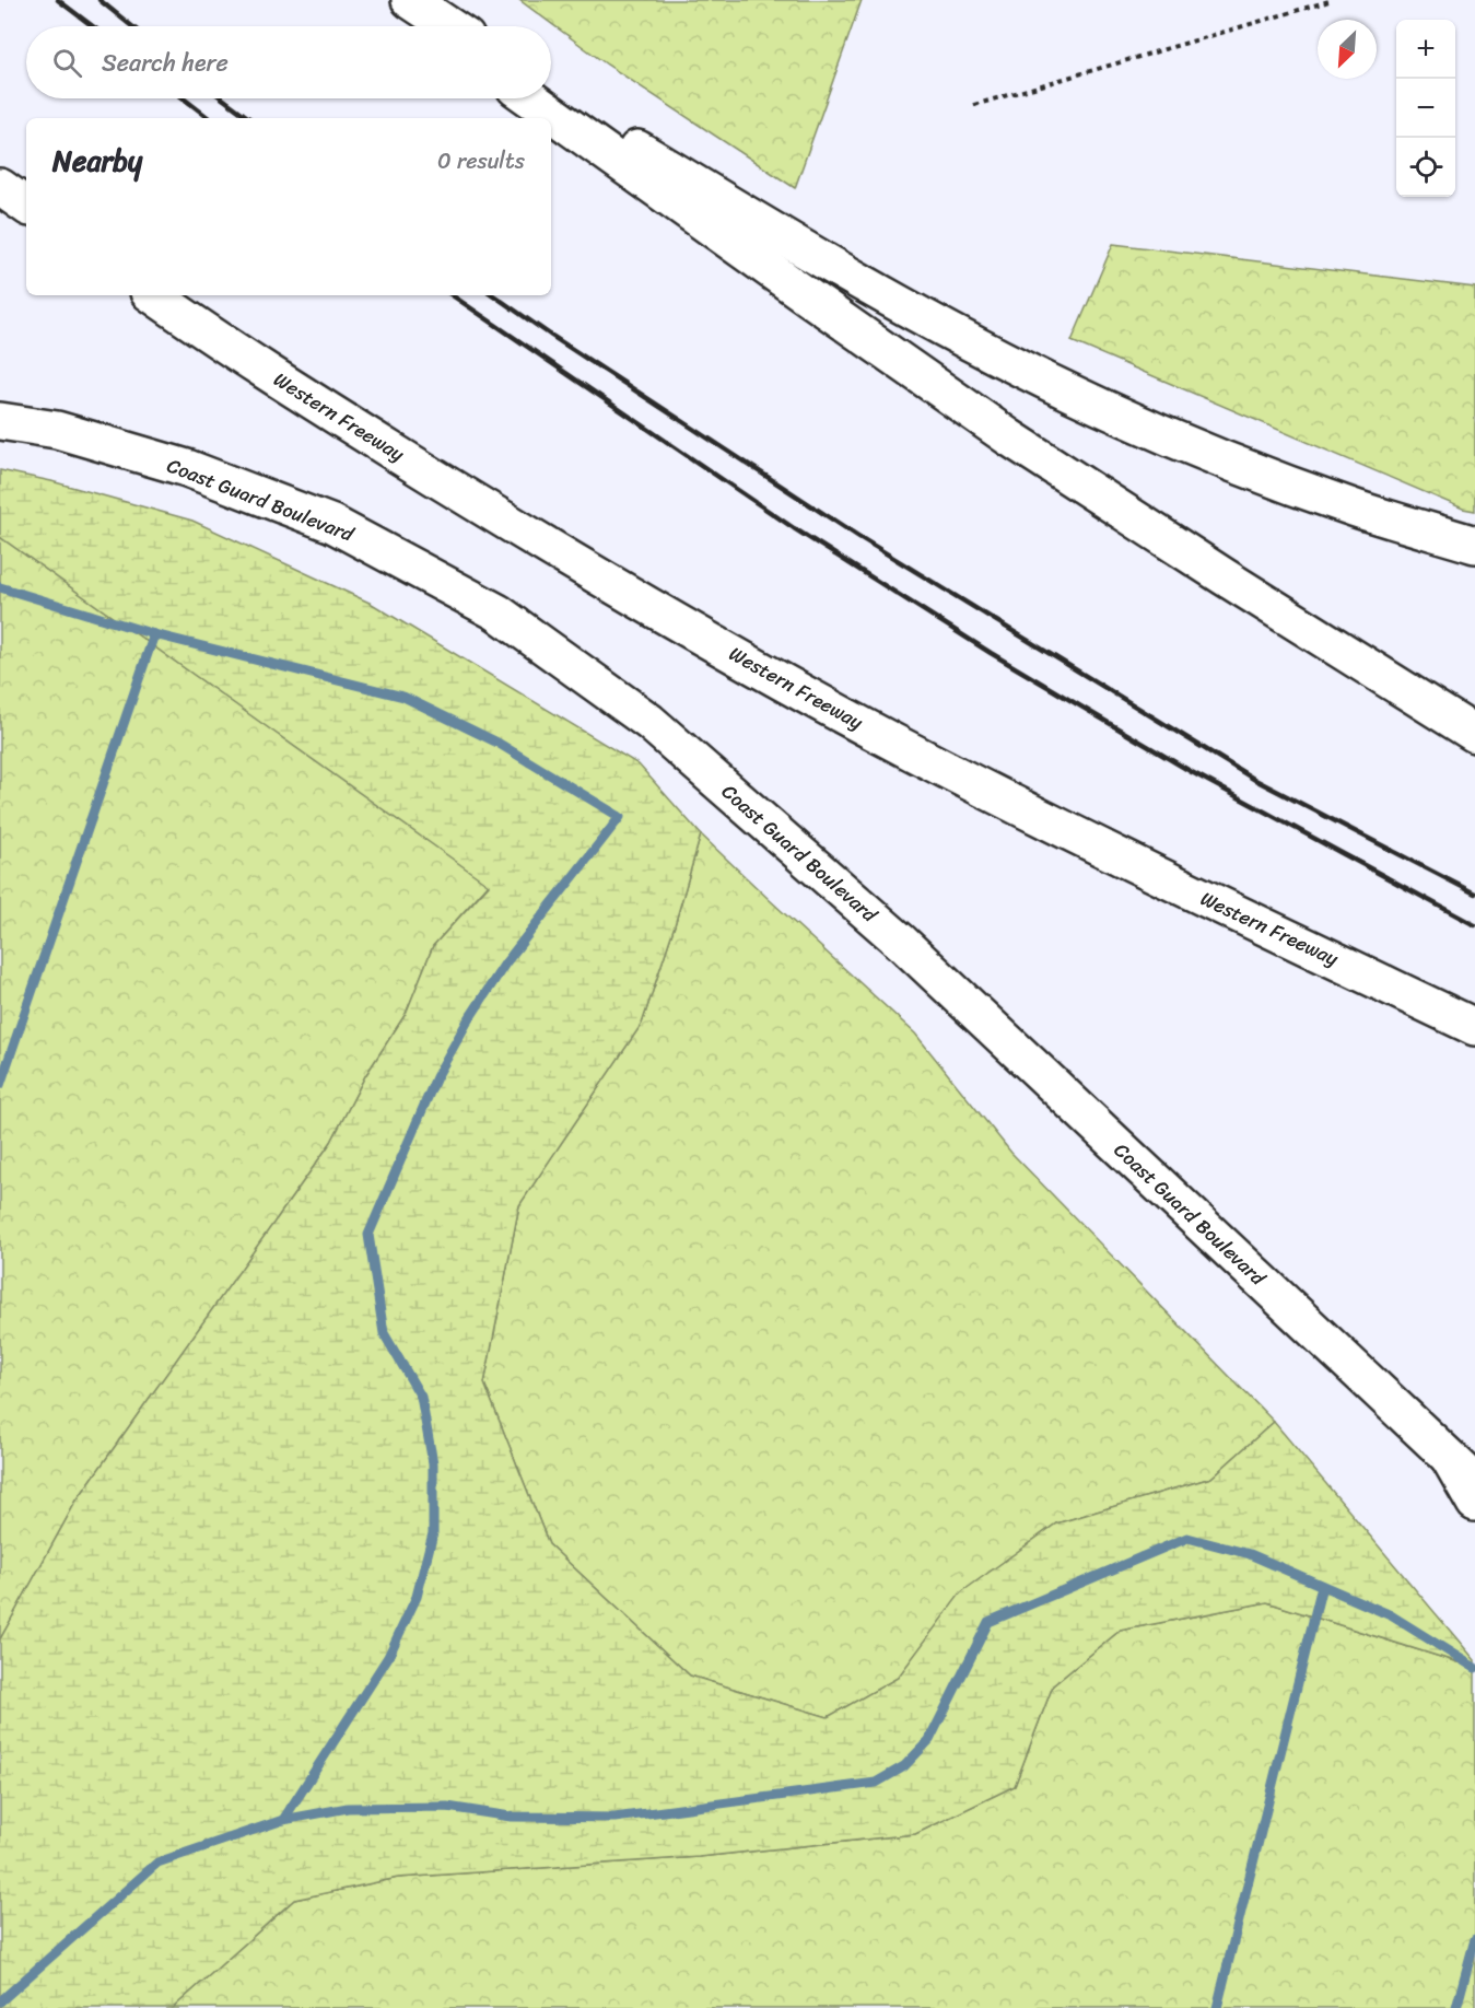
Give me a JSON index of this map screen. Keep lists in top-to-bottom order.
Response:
{
  "streets": {
    "main road": ["Western Freeway", "Coast Guard Boulevard"]
  },
  "north": "bottom left",
  "page": {
    "map_buttons": ["+", "−"],
    "search": "Search here",
    "heading": ["Nearby", "0 results"]
  }
}
